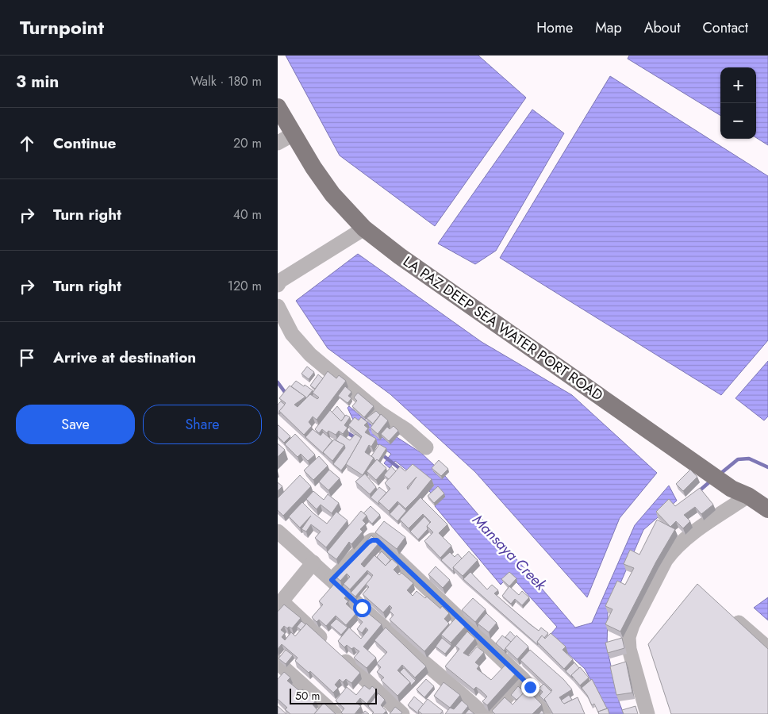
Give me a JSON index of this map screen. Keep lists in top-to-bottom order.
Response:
{
  "streets": {
    "main road": ["LA PAZ DEEP SEA WATER PORT ROAD"]
  },
  "water": ["Mansaya Creek"],
  "scale_bar": "50 m",
  "page": {
    "header": "Turnpoint",
    "nav": [
      "Home",
      "Map",
      "About",
      "Contact"
    ],
    "heading": ["3 min", "Walk · 180 m"],
    "map_buttons": ["+", "−"],
    "list": [
      ["Continue", "20 m"],
      ["Turn right", "40 m"],
      ["Turn right", "120 m"],
      "Arrive at destination"
    ],
    "buttons": ["Save", "Share"],
    "scale": "50 m"
  }
}
